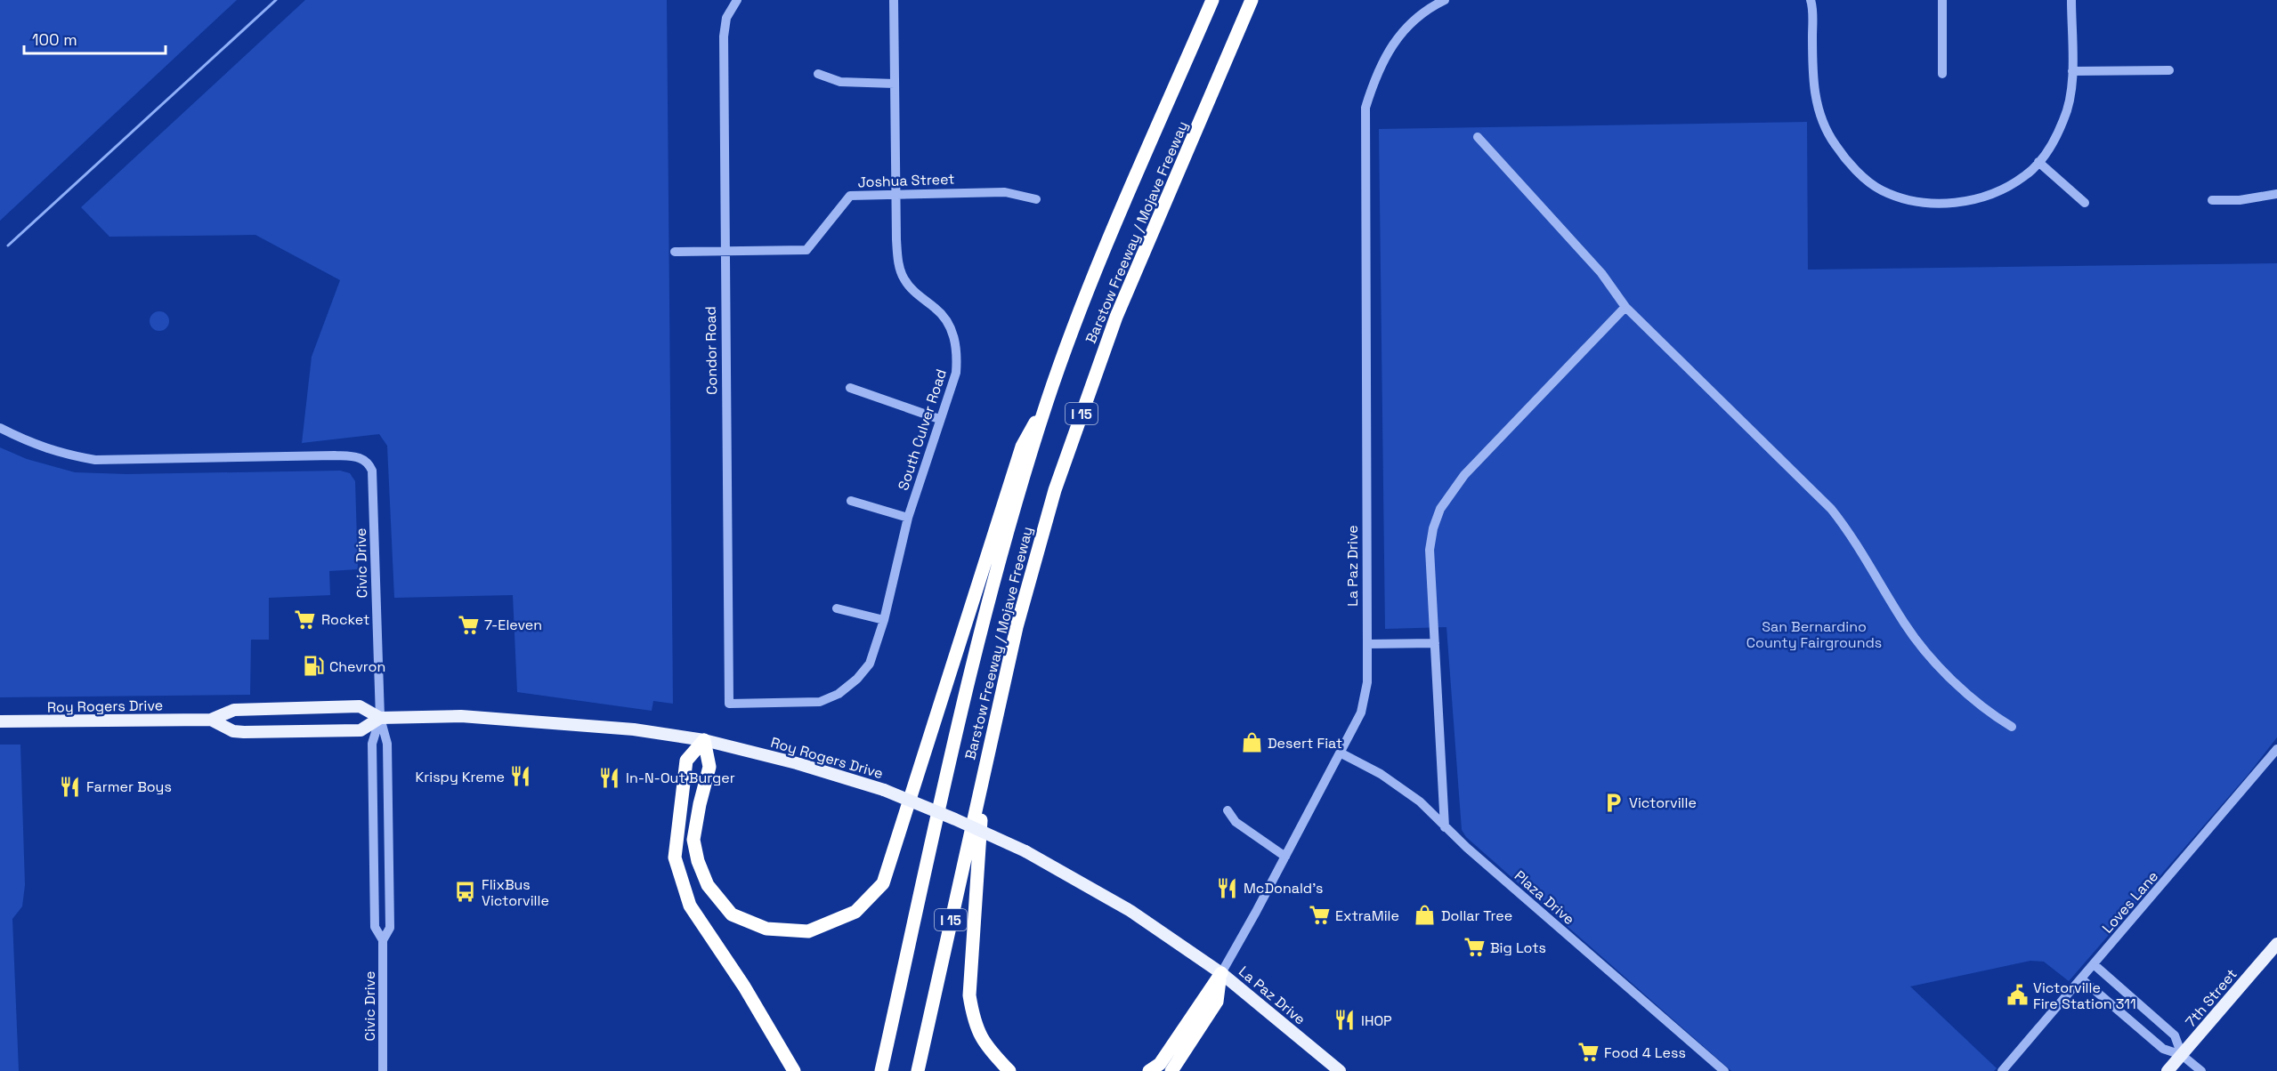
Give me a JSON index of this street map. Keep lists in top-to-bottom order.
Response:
{
  "streets": {
    "highway": ["Barstow Freeway / Mojave Freeway", "I 15"],
    "main road": ["La Paz Drive", "Roy Rogers Drive", "7th Street"],
    "street": [
      "Joshua Street",
      "Condor Road",
      "South Culver Road",
      "Civic Drive",
      "Plaza Drive",
      "Loves Lane"
    ]
  },
  "crossings": [
    ["Joshua Street", "Condor Road"],
    ["Joshua Street", "South Culver Road"],
    ["Condor Road", "South Culver Road"],
    ["Civic Drive", "Roy Rogers Drive"],
    ["La Paz Drive", "Roy Rogers Drive"],
    ["La Paz Drive", "Plaza Drive"]
  ],
  "parks": ["San Bernardino County Fairgrounds"],
  "places": {
    "supermarket": [
      "Rocket",
      "7-Eleven",
      "ExtraMile",
      "Big Lots",
      "Food 4 Less"
    ],
    "fuel station": ["Chevron"],
    "shop": ["Desert Fiat", "Dollar Tree"],
    "restaurant": [
      "Krispy Kreme",
      "In-N-Out Burger",
      "Farmer Boys",
      "McDonald's",
      "IHOP"
    ],
    "parking": ["Victorville"],
    "bus stop": ["FlixBus Victorville"],
    "public building": ["Victorville Fire Station 311"]
  },
  "scale_bar": "100 m"
}
